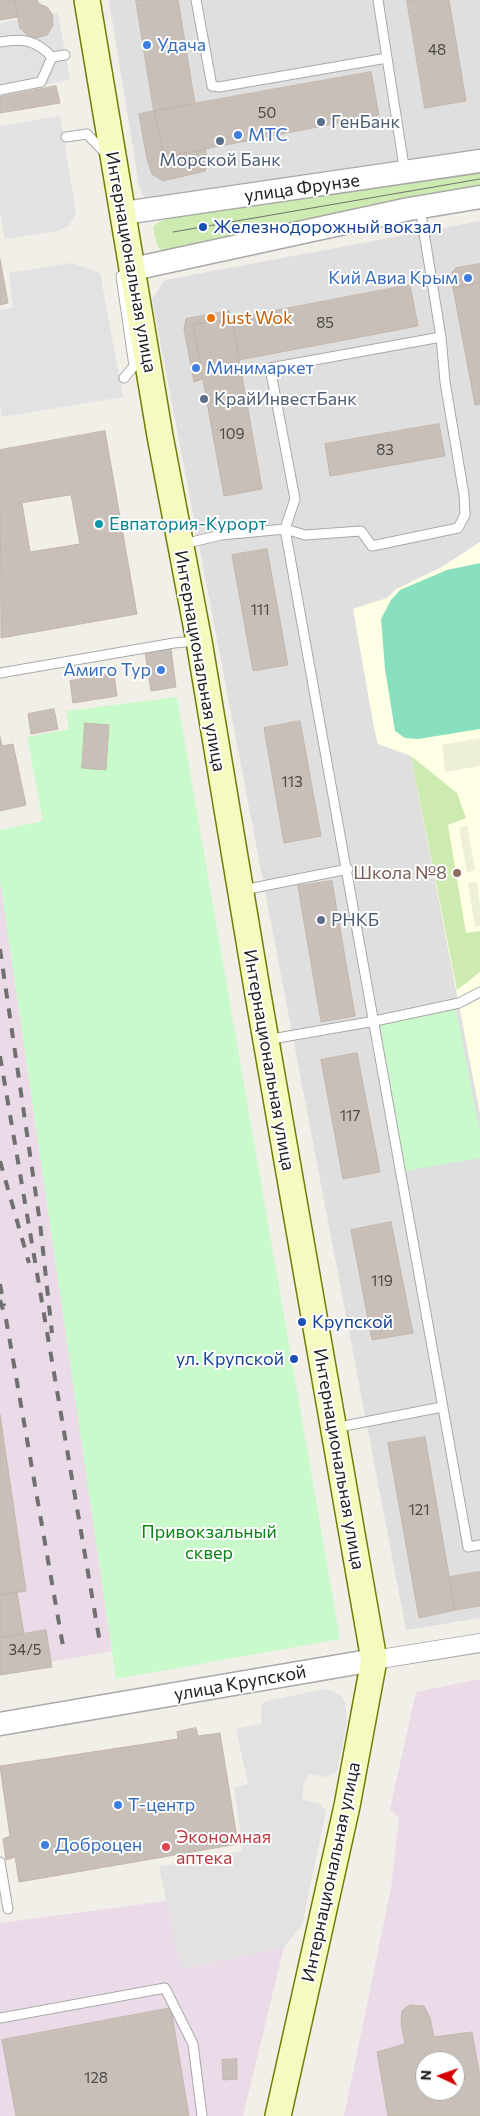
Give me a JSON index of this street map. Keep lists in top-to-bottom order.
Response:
{
  "streets": {
    "main road": ["Интернациональная улица"],
    "street": ["улица Фрунзе", "улица Крупской"]
  },
  "crossings": [
    ["улица Фрунзе", "Интернациональная улица"],
    ["Интернациональная улица", "улица Крупской"]
  ],
  "parks": ["Привокзальный сквер"],
  "places": [
    "Удача",
    "ГенБанк",
    "МТС",
    "Морской Банк",
    "Железнодорожный вокзал",
    "Кий Авиа Крым",
    "Just Wok",
    "Минимаркет",
    "КрайИнвестБанк",
    "Евпатория-Курорт",
    "Амиго Тур",
    "Школа №8",
    "РНКБ",
    "Крупской",
    "ул. Крупской",
    "Т-центр",
    "Доброцен",
    "Экономная аптека"
  ],
  "house_numbers": [
    "48",
    "50",
    "85",
    "109",
    "83",
    "111",
    "113",
    "117",
    "119",
    "121",
    "34/5",
    "128"
  ],
  "north": "left"
}
